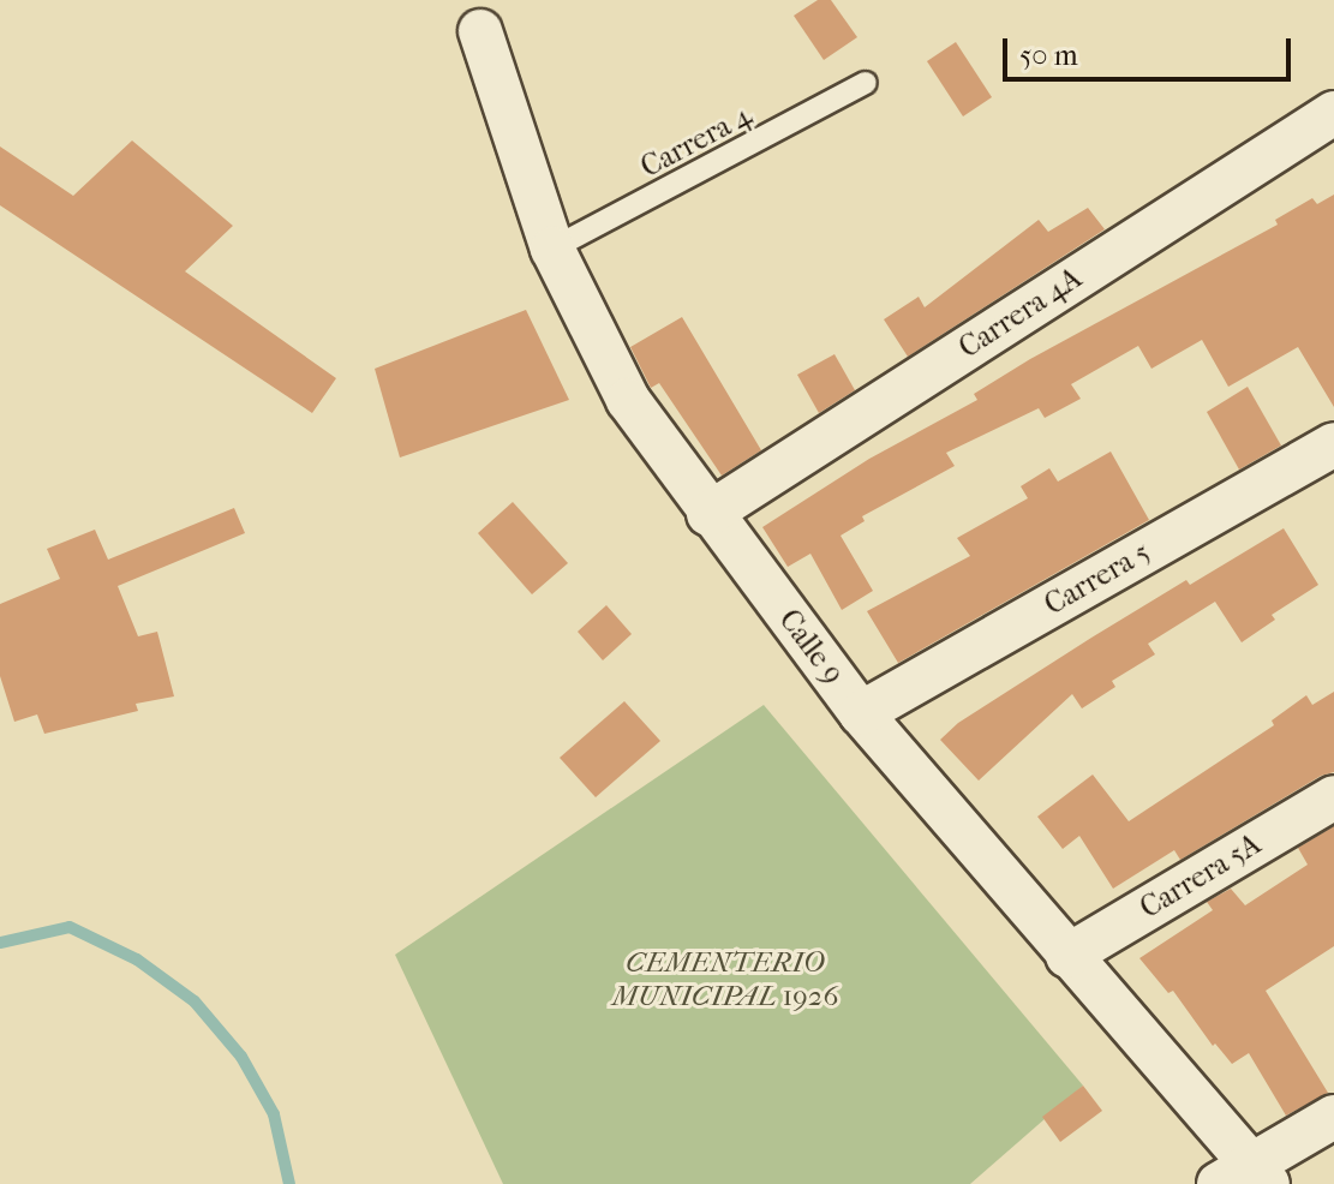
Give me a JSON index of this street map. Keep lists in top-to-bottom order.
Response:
{
  "streets": {
    "street": [
      "Carrera 4A",
      "Carrera 5",
      "Calle 9",
      "Carrera 5A"
    ],
    "lane": ["Carrera 4"]
  },
  "crossings": [
    ["Carrera 4", "Calle 9"],
    ["Carrera 4A", "Calle 9"],
    ["Carrera 5", "Calle 9"],
    ["Calle 9", "Carrera 5A"]
  ],
  "parks": ["CEMENTERIO MUNICIPAL 1926"],
  "scale_bar": "50 m"
}
